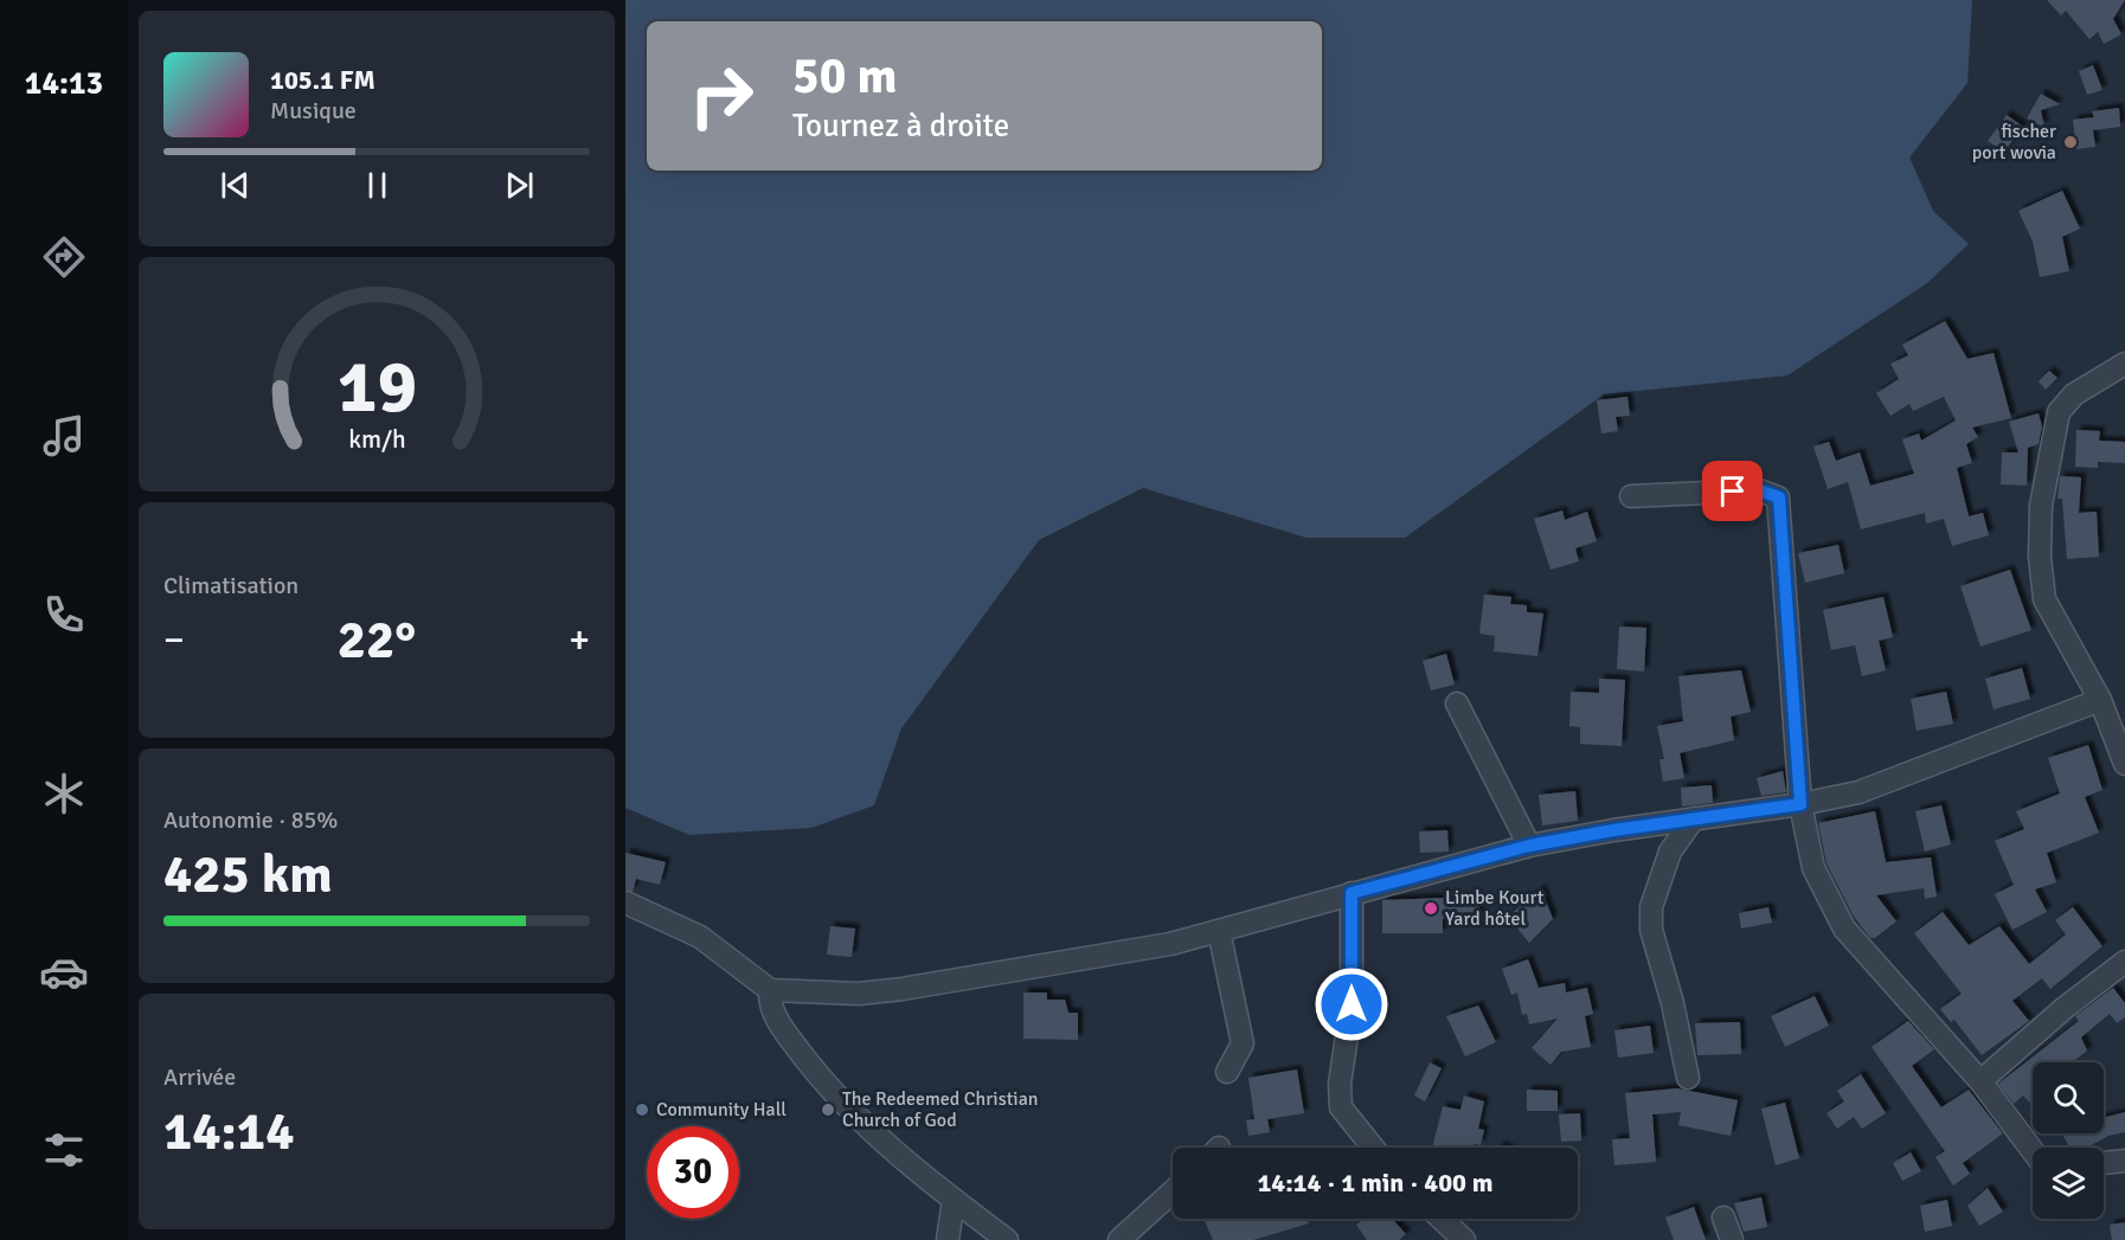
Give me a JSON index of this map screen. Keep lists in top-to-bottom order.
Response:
{
  "places": [
    "fischer port wovia",
    "Limbe Kourt Yard hôtel",
    "Community Hall",
    "The Redeemed Christian Church of God"
  ],
  "page": {
    "tabs": "14:13",
    "turn": ["50 m", "Tournez à droite"],
    "song": ["105.1 FM", "Musique"],
    "tile": [
      "Climatisation",
      ["Autonomie · 85%", "425 km"],
      ["Arrivée", "14:14"]
    ],
    "heat": ["−", "22°", "+"],
    "limit": "30",
    "trip": "14:14 · 1 min · 400 m",
    "gauge": ["19", "km/h"]
  }
}
